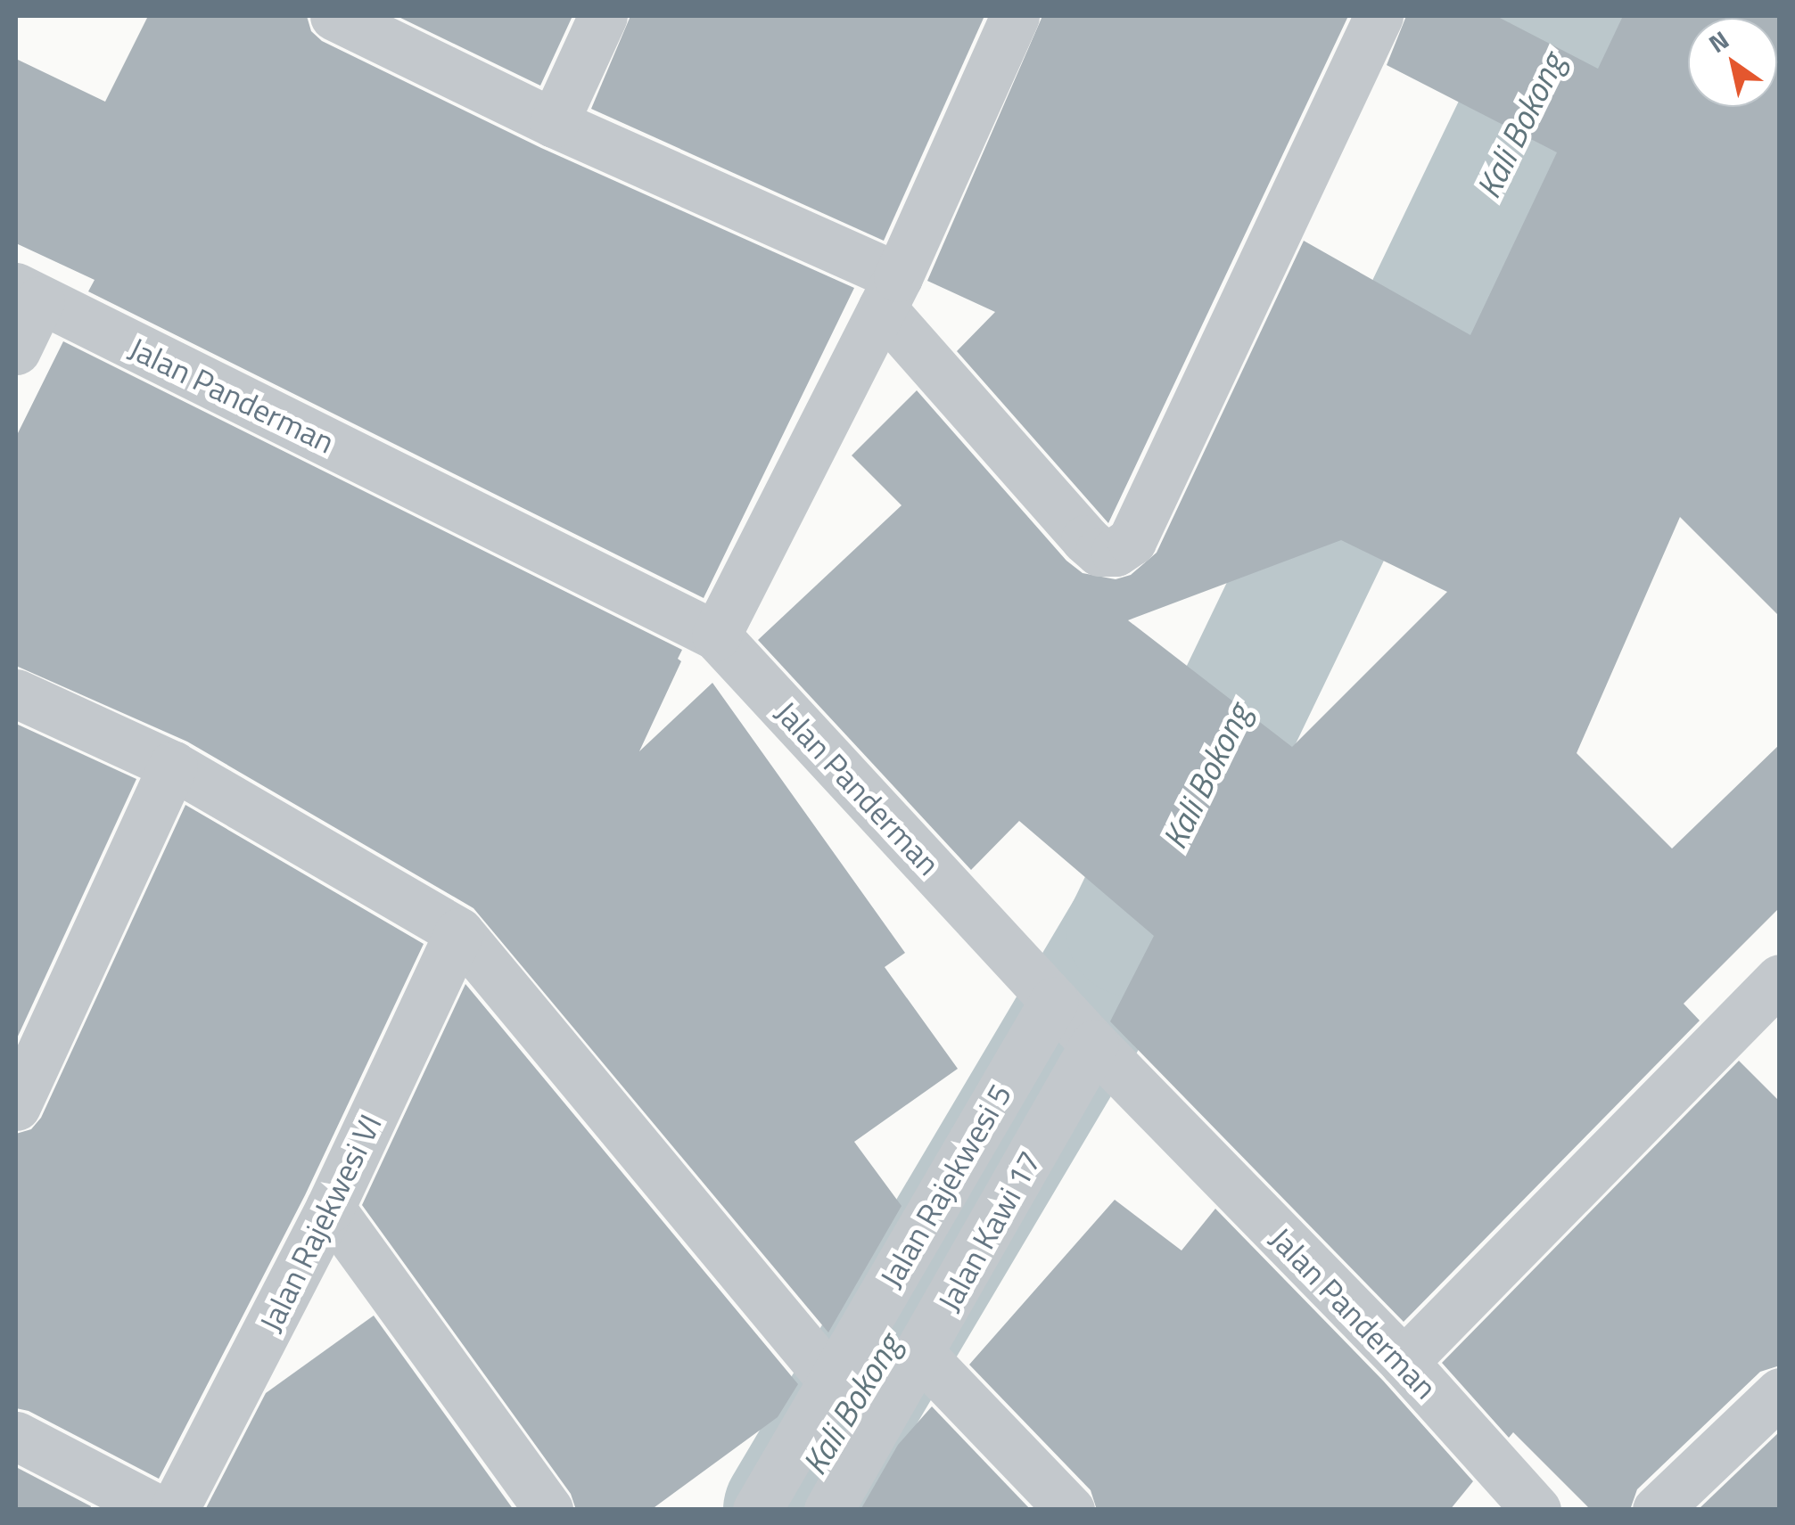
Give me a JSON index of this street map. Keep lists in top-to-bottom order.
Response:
{
  "streets": {
    "street": [
      "Jalan Panderman",
      "Jalan Rajekwesi 5",
      "Jalan Rajekwesi VI",
      "Jalan Kawi 17"
    ]
  },
  "crossings": [
    ["Jalan Panderman", "Jalan Rajekwesi 5"],
    ["Jalan Panderman", "Jalan Kawi 17"],
    ["Jalan Rajekwesi 5", "Jalan Kawi 17"]
  ],
  "water": ["Kali Bokong"],
  "north": "top left"
}
